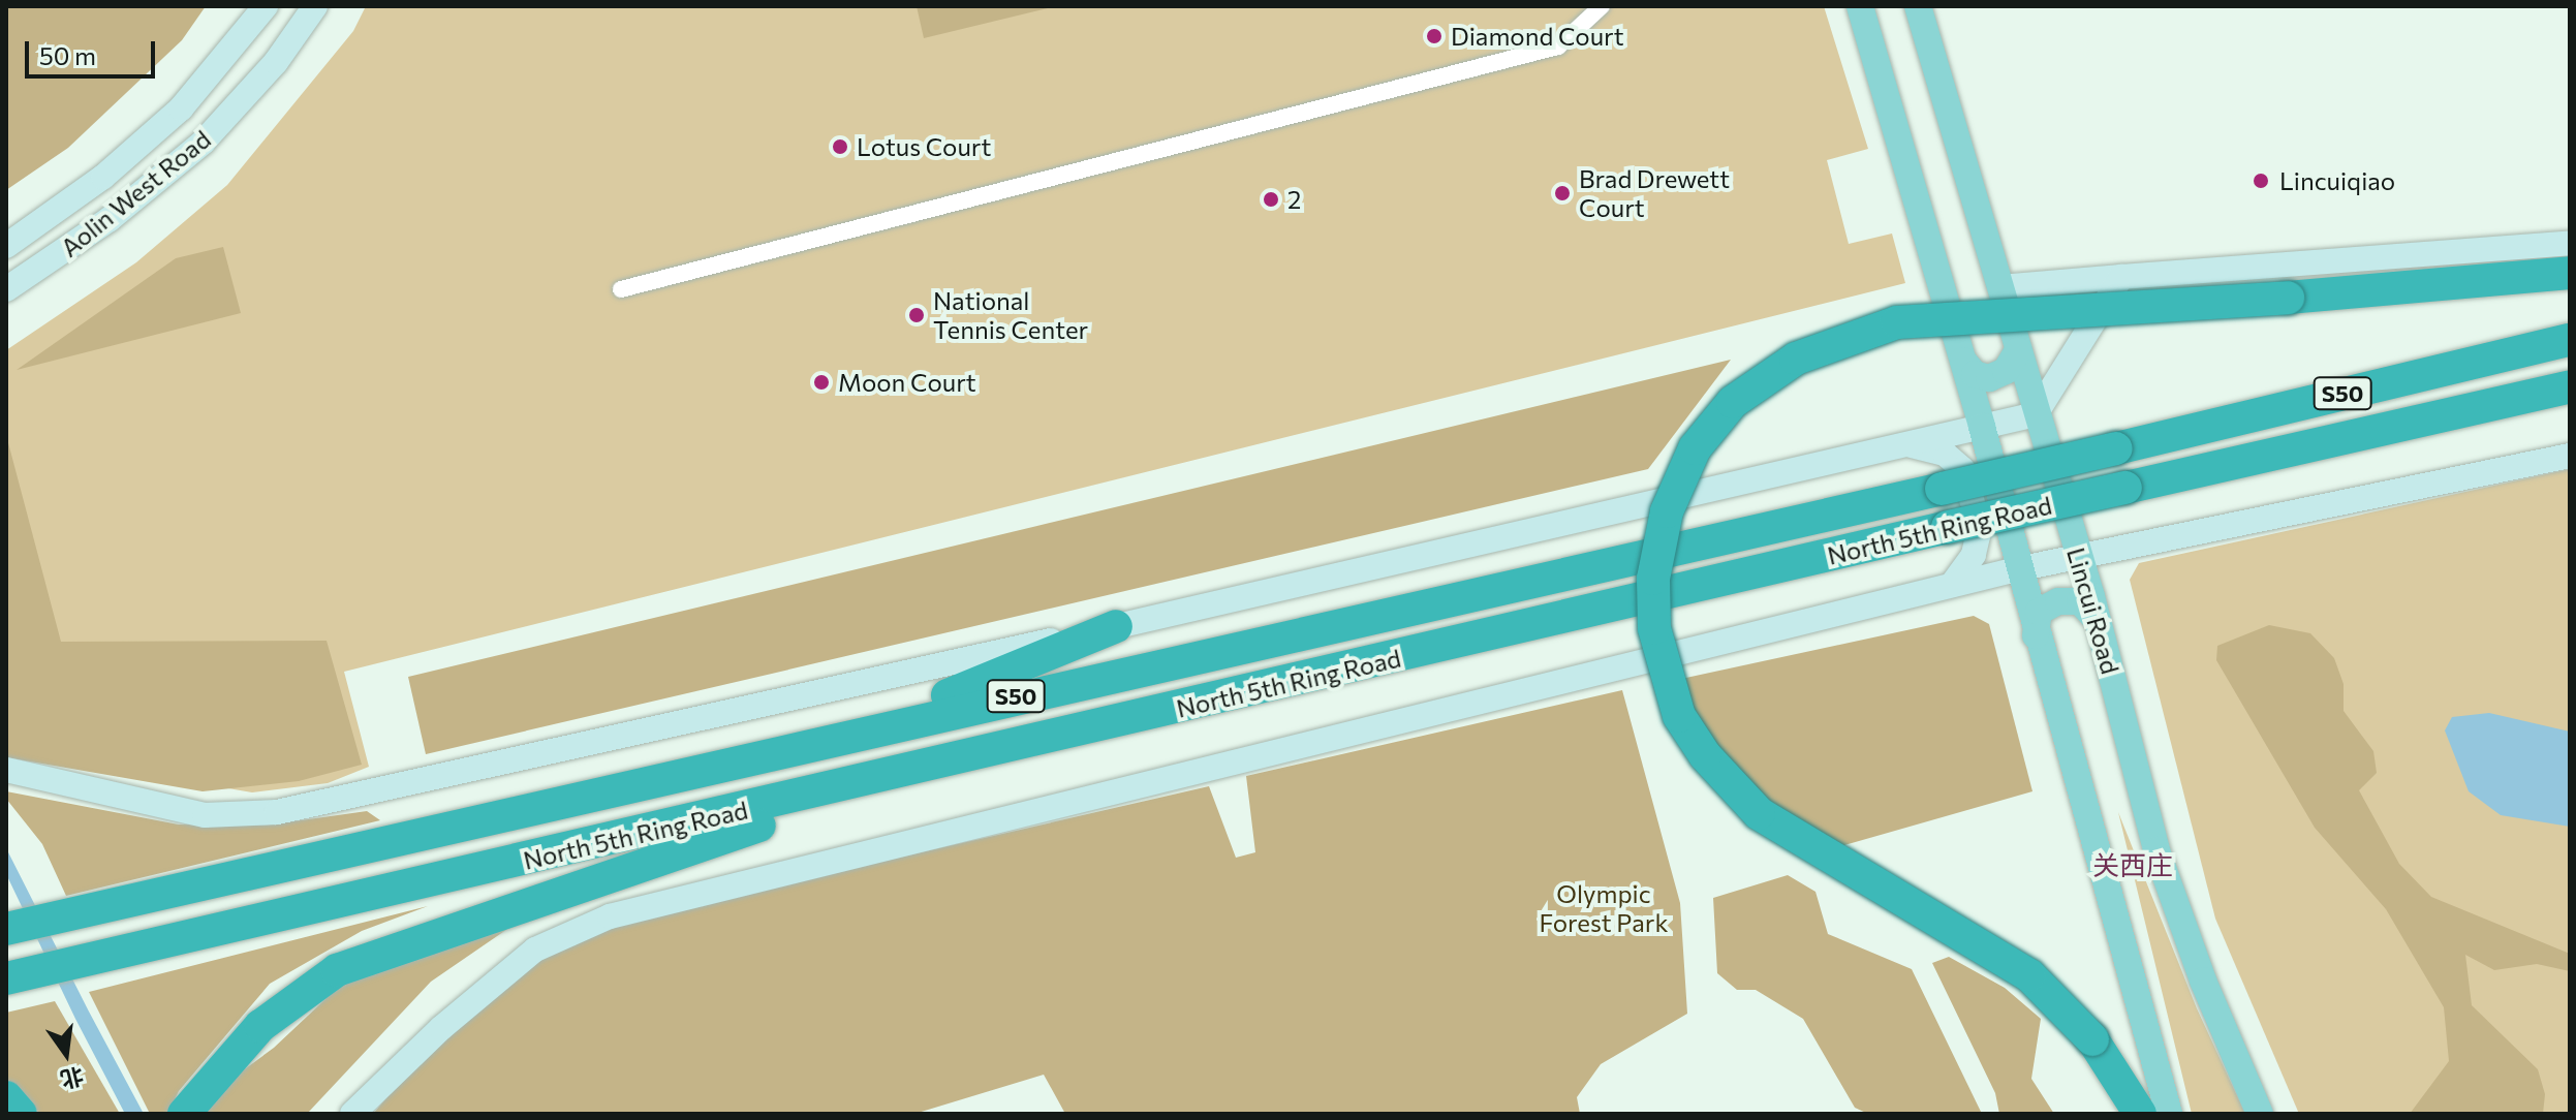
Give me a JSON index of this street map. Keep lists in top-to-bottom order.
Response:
{
  "streets": {
    "highway": ["S50", "North 5th Ring Road"],
    "main road": ["Lincui Road"],
    "street": ["Aolin West Road"]
  },
  "districts": ["关西庄"],
  "parks": ["Olympic Forest Park"],
  "places": [
    "Diamond Court",
    "Lotus Court",
    "Lincuiqiao",
    "Brad Drewett Court",
    "2",
    "National Tennis Center",
    "Moon Court"
  ],
  "scale_bar": "50 m",
  "north": "bottom"
}
